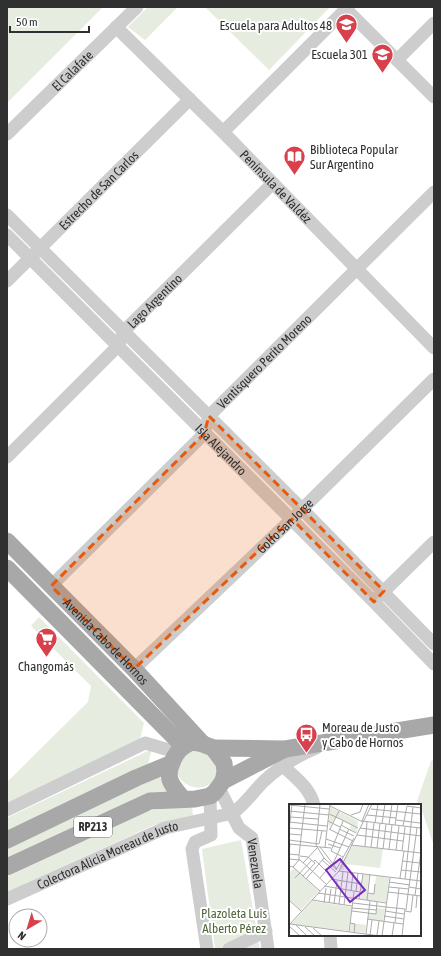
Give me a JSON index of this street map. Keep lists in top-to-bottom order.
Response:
{
  "streets": {
    "main road": ["Avenida Cabo de Hornos", "RP213"],
    "street": [
      "El Calafate",
      "Península de Valdéz",
      "Estrecho de San Carlos",
      "Lago Argentino",
      "Ventisquero Perito Moreno",
      "Isla Alejandro",
      "Golfo San Jorge",
      "Colectora Alicia Moreau de Justo",
      "Venezuela"
    ]
  },
  "crossings": [
    ["El Calafate", "Península de Valdéz"],
    ["Península de Valdéz", "Estrecho de San Carlos"],
    ["Península de Valdéz", "Lago Argentino"],
    ["Península de Valdéz", "Ventisquero Perito Moreno"],
    ["Estrecho de San Carlos", "Isla Alejandro"],
    ["Lago Argentino", "Isla Alejandro"],
    ["Ventisquero Perito Moreno", "Isla Alejandro"],
    ["Ventisquero Perito Moreno", "Avenida Cabo de Hornos"],
    ["Isla Alejandro", "Golfo San Jorge"],
    ["Golfo San Jorge", "Avenida Cabo de Hornos"],
    ["Avenida Cabo de Hornos", "RP213"],
    ["Avenida Cabo de Hornos", "Venezuela"],
    ["RP213", "Venezuela"],
    ["Colectora Alicia Moreau de Justo", "Venezuela"]
  ],
  "parks": ["Plazoleta Luis Alberto Pérez"],
  "places": {
    "school or university": ["Escuela para Adultos 48", "Escuela 301"],
    "library": ["Biblioteca Popular Sur Argentino"],
    "supermarket": ["Changomás"],
    "bus stop": ["Moreau de Justo y Cabo de Hornos"]
  },
  "scale_bar": "50 m",
  "north": "bottom left"
}
